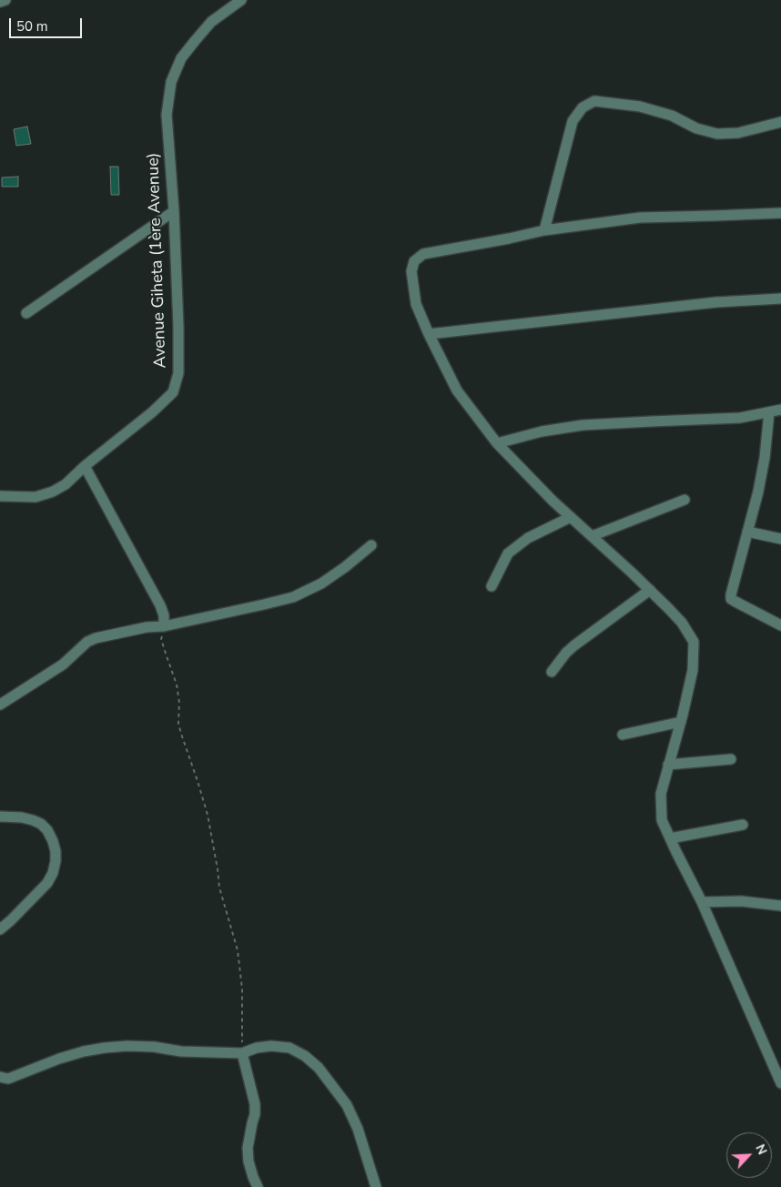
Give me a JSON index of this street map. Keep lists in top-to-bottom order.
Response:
{
  "streets": {
    "street": ["Avenue Giheta (1ère Avenue)"]
  },
  "scale_bar": "50 m",
  "north": "top right"
}
